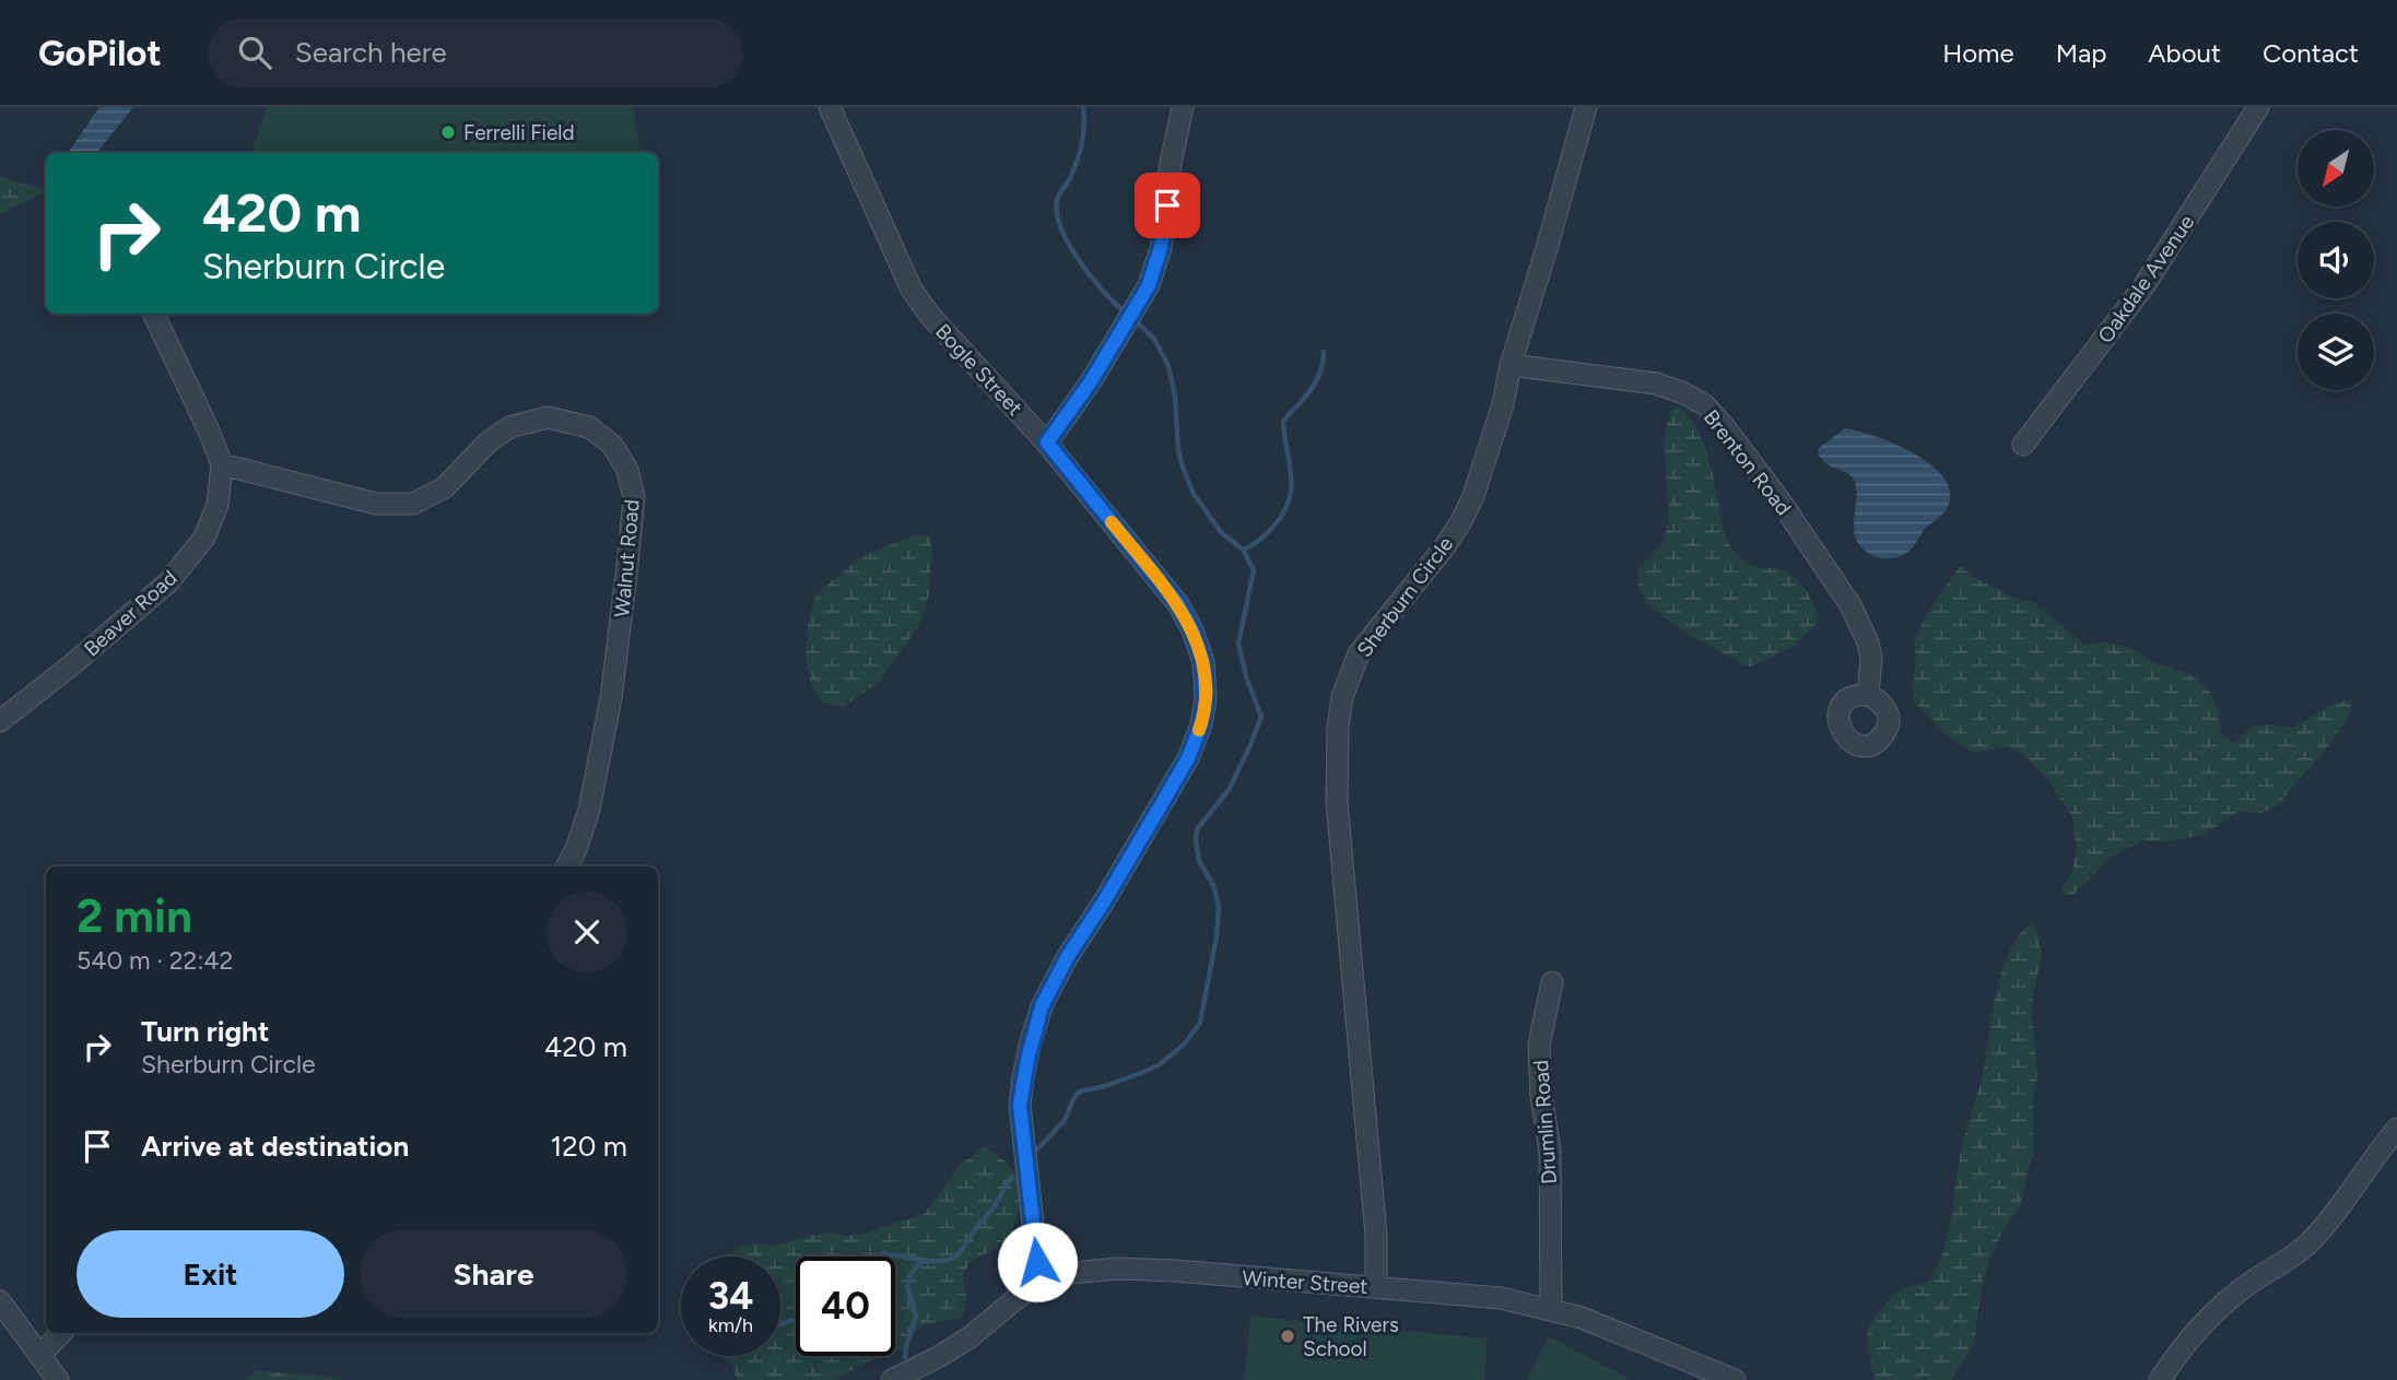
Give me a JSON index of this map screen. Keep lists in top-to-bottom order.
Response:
{
  "streets": {
    "street": [
      "Oakdale Avenue",
      "Bogle Street",
      "Brenton Road",
      "Walnut Road",
      "Sherburn Circle",
      "Beaver Road",
      "Drumlin Road",
      "Winter Street"
    ]
  },
  "crossings": [
    ["Bogle Street", "Winter Street"],
    ["Brenton Road", "Sherburn Circle"],
    ["Walnut Road", "Beaver Road"],
    ["Sherburn Circle", "Winter Street"],
    ["Drumlin Road", "Winter Street"]
  ],
  "places": ["Ferrelli Field", "The Rivers School"],
  "north": "bottom left",
  "page": {
    "header": "GoPilot",
    "search": "Search here",
    "nav": [
      "Home",
      "Map",
      "About",
      "Contact"
    ],
    "turn": ["420 m", "Sherburn Circle"],
    "heading": ["2 min", "540 m · 22:42"],
    "list": [
      {
        "name": "Turn right",
        "note": "Sherburn Circle",
        "value": "420 m"
      },
      {
        "name": "Arrive at destination",
        "value": "120 m"
      }
    ],
    "buttons": ["Exit", "Share"],
    "speed": "34 km/h",
    "limit": "40"
  }
}
